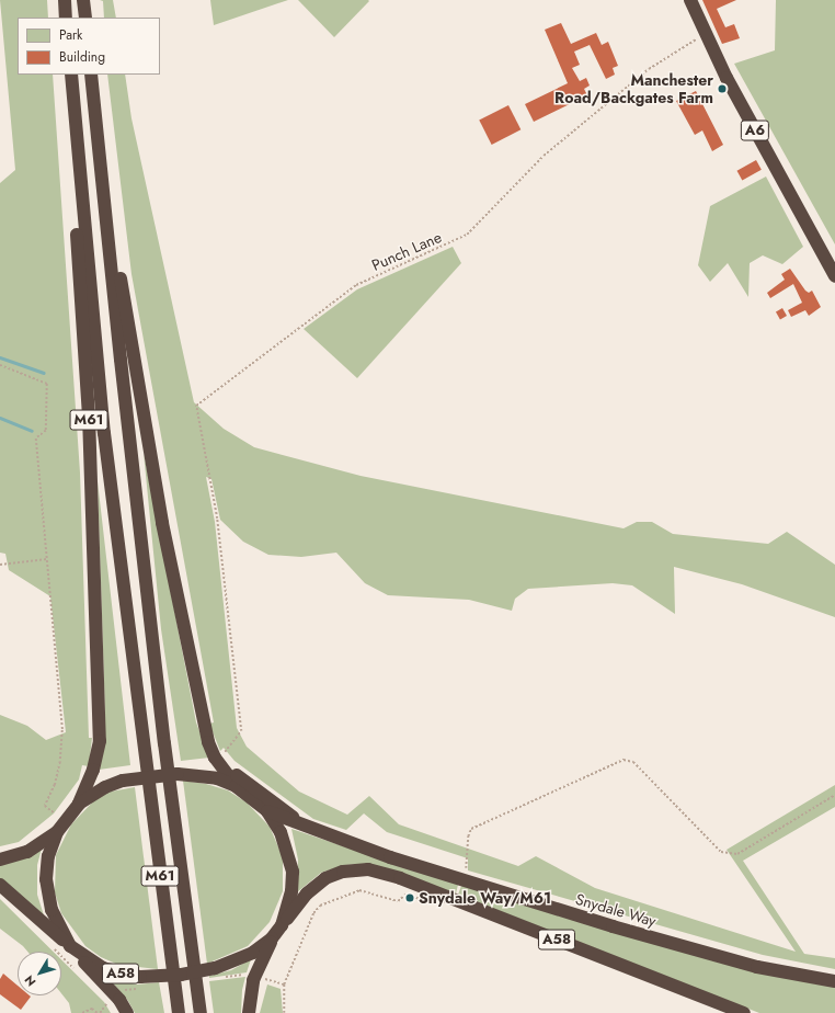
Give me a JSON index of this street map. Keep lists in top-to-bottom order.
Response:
{
  "streets": {
    "highway": [
      "A6",
      "M61",
      "Snydale Way",
      "A58"
    ],
    "path": ["Punch Lane"]
  },
  "crossings": [
    ["A6", "Punch Lane"],
    ["M61", "A58"],
    ["Snydale Way", "A58"]
  ],
  "places": ["Manchester Road/Backgates Farm", "Snydale Way/M61"],
  "legend": ["Park", "Building"],
  "north": "bottom left"
}
